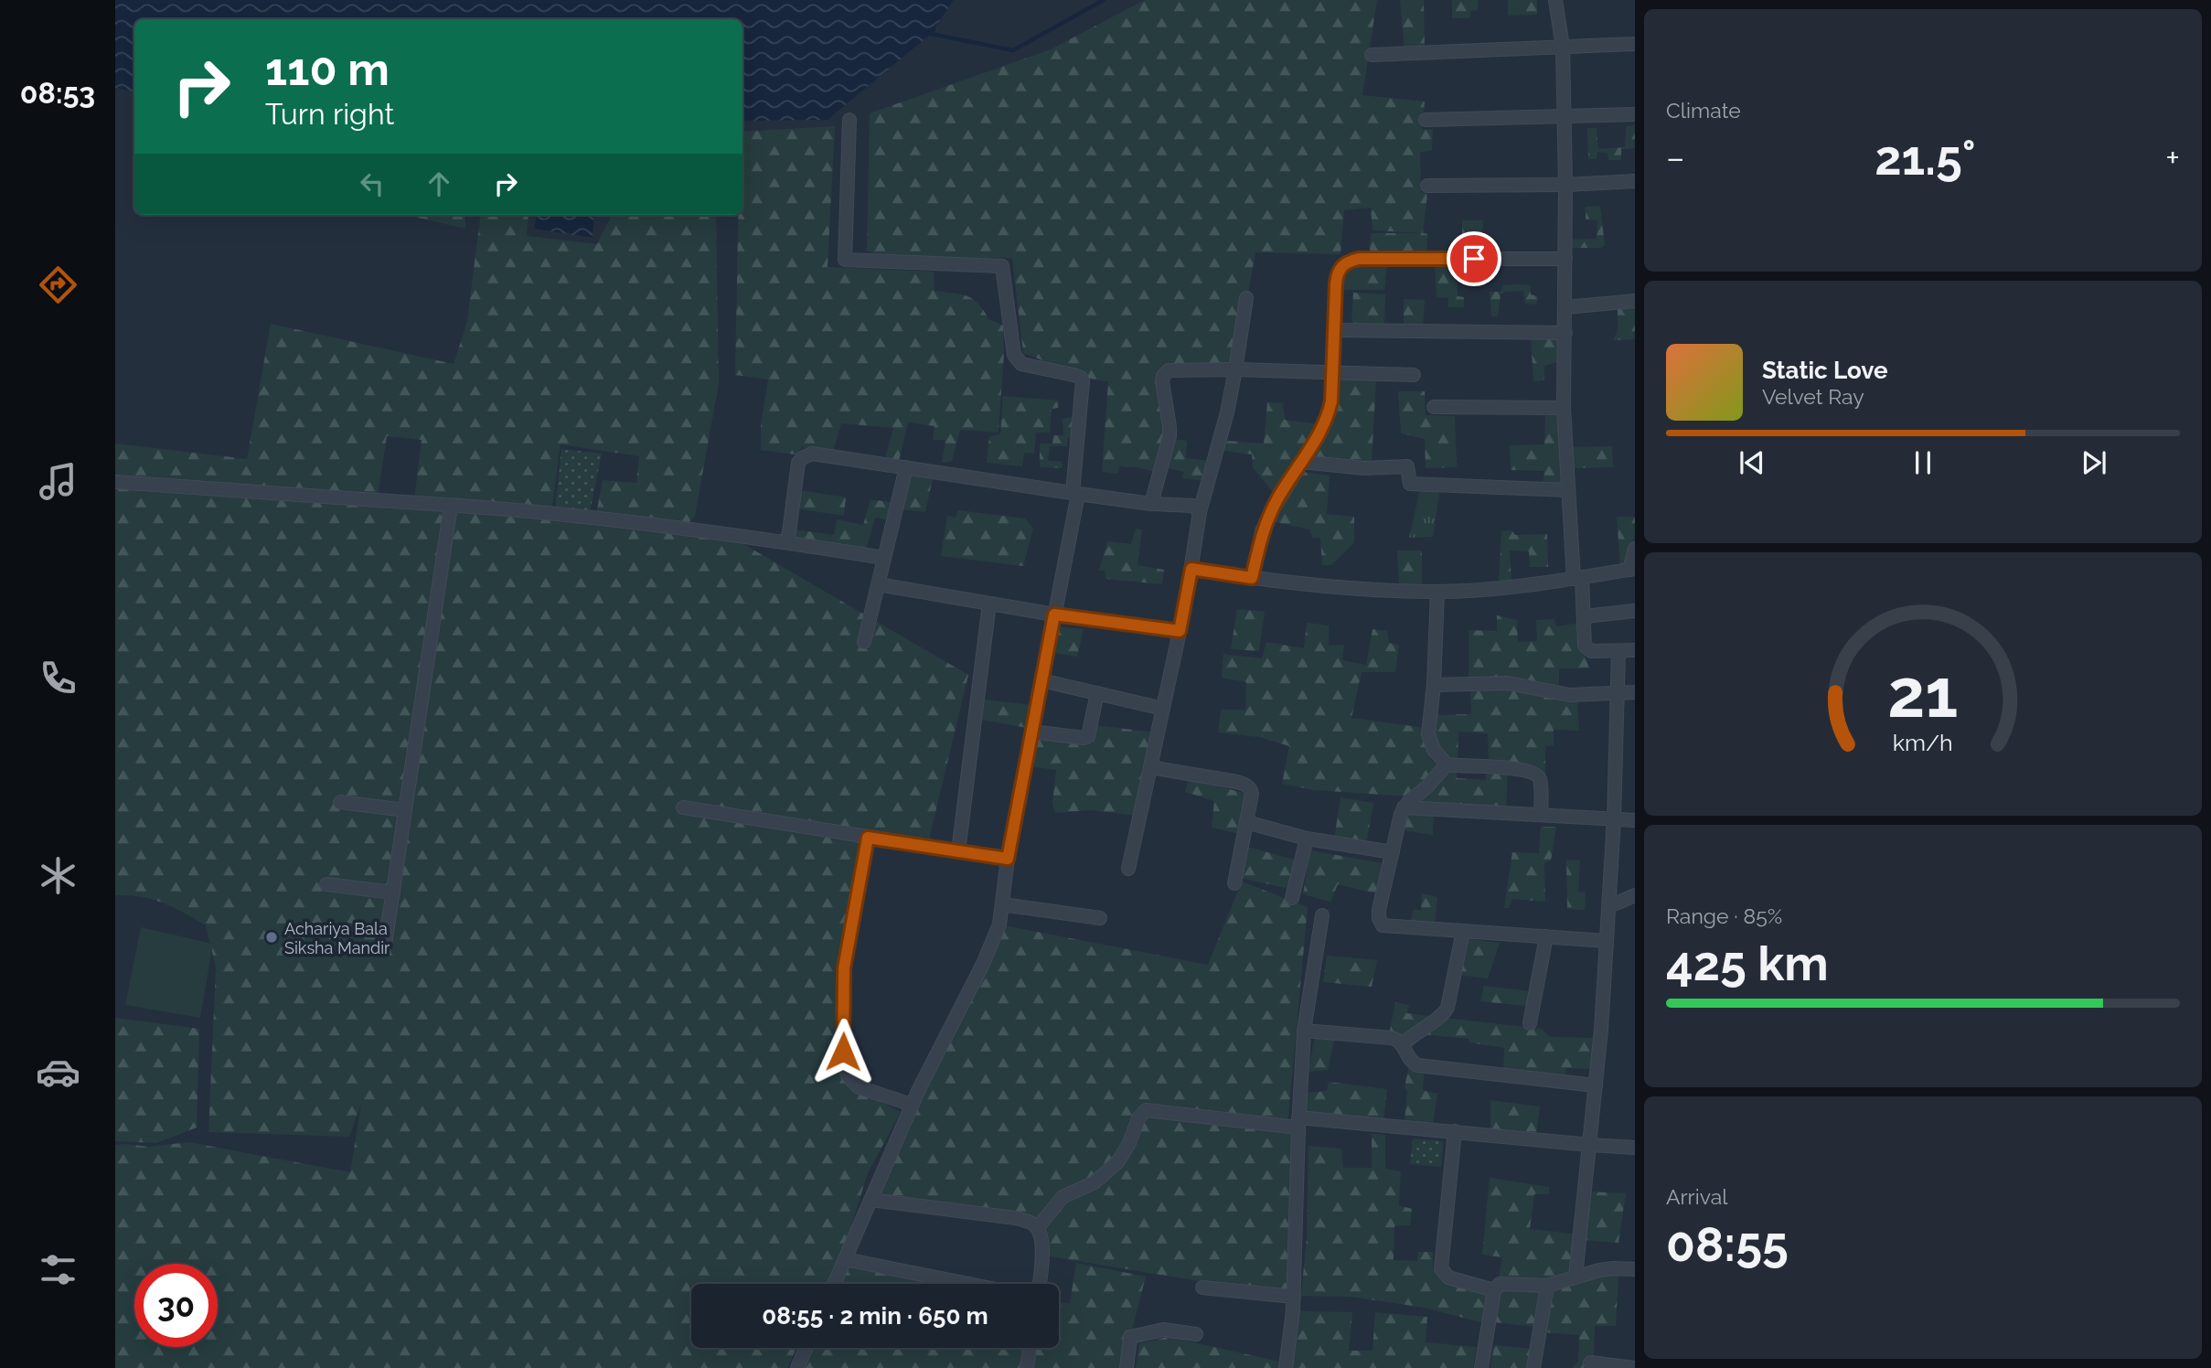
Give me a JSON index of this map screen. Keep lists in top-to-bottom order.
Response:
{
  "places": ["Achariya Bala Siksha Mandir"],
  "page": {
    "tabs": "08:53",
    "tile": [
      "Climate",
      ["Range · 85%", "425 km"],
      ["Arrival", "08:55"]
    ],
    "turn": ["110 m", "Turn right"],
    "heat": ["−", "21.5°", "+"],
    "song": ["Static Love", "Velvet Ray"],
    "limit": "30",
    "trip": "08:55 · 2 min · 650 m",
    "gauge": ["21", "km/h"]
  }
}
